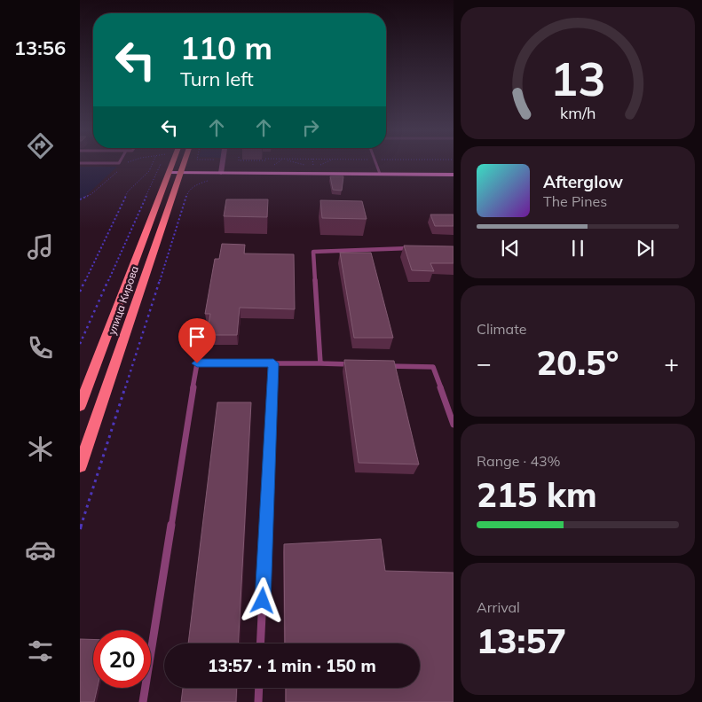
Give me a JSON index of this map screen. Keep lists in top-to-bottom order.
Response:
{
  "streets": {
    "main road": ["улица Кирова"]
  },
  "page": {
    "tabs": "13:56",
    "turn": ["110 m", "Turn left"],
    "song": ["Afterglow", "The Pines"],
    "tile": [
      "Climate",
      ["Range · 43%", "215 km"],
      ["Arrival", "13:57"]
    ],
    "heat": ["−", "20.5°", "+"],
    "limit": "20",
    "trip": "13:57 · 1 min · 150 m",
    "gauge": ["13", "km/h"]
  }
}
